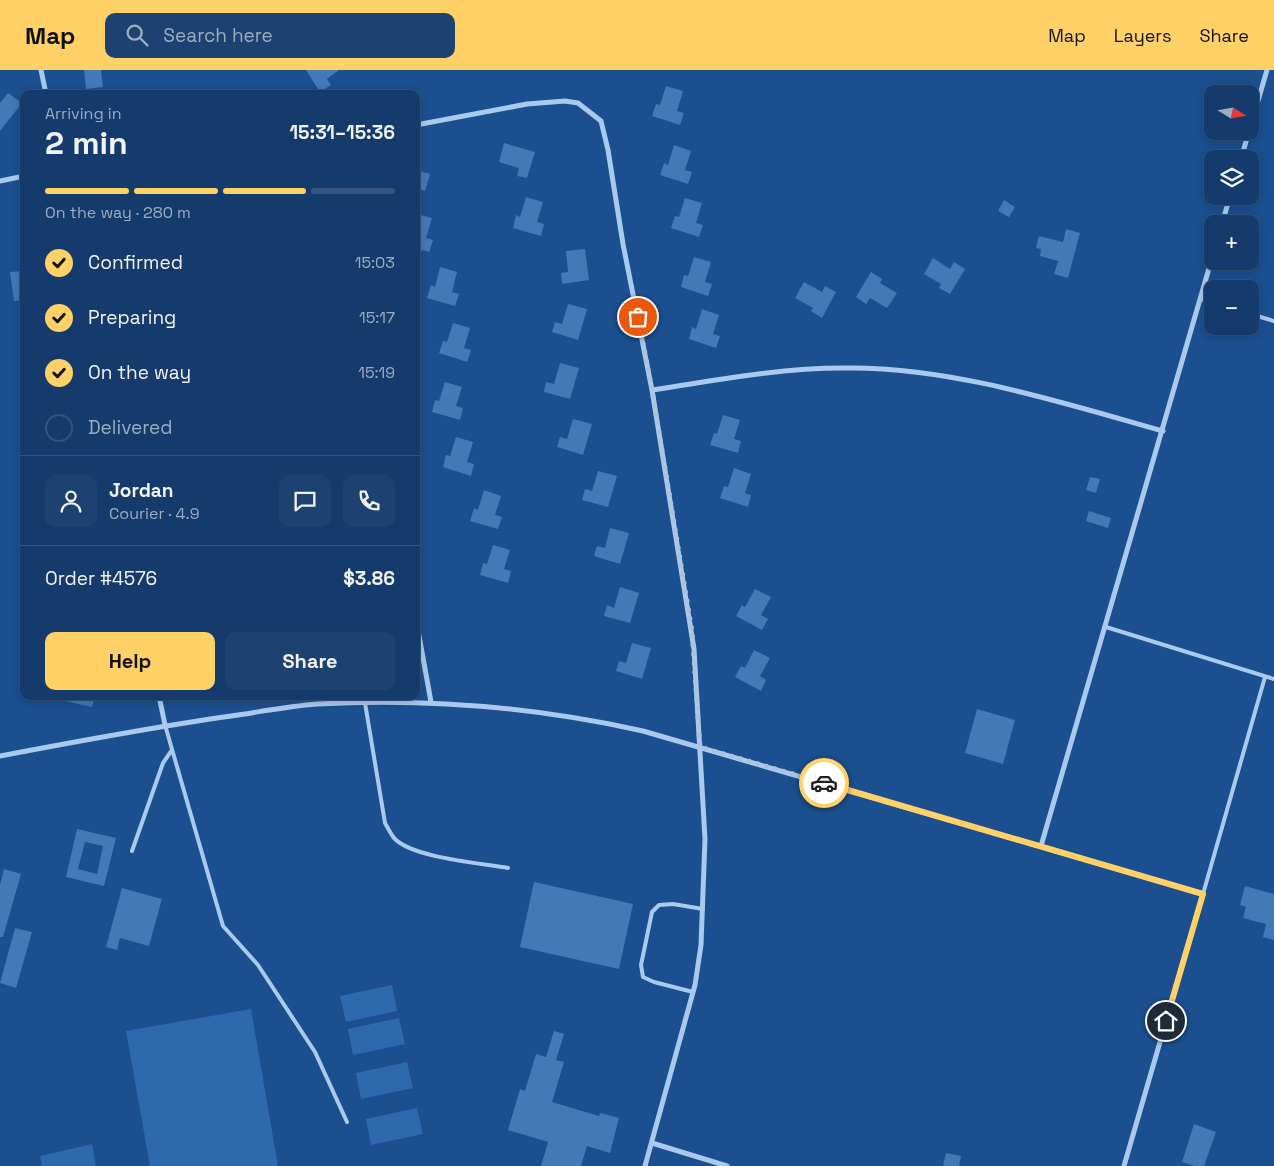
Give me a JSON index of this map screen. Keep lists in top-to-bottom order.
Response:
{
  "north": "right",
  "page": {
    "header": "Map",
    "search": "Search here",
    "nav": ["Map", "Layers", "Share"],
    "map_buttons": ["+", "−"],
    "heading": ["2 min", "Arriving in", "15:31–15:36"],
    "panel": [
      "Jordan",
      "Courier · 4.9",
      "Order #4576",
      "$3.86"
    ],
    "bar": "On the way · 280 m",
    "list": [
      ["Confirmed", "15:03"],
      ["Preparing", "15:17"],
      ["On the way", "15:19"],
      "Delivered"
    ],
    "buttons": ["Help", "Share"]
  }
}
